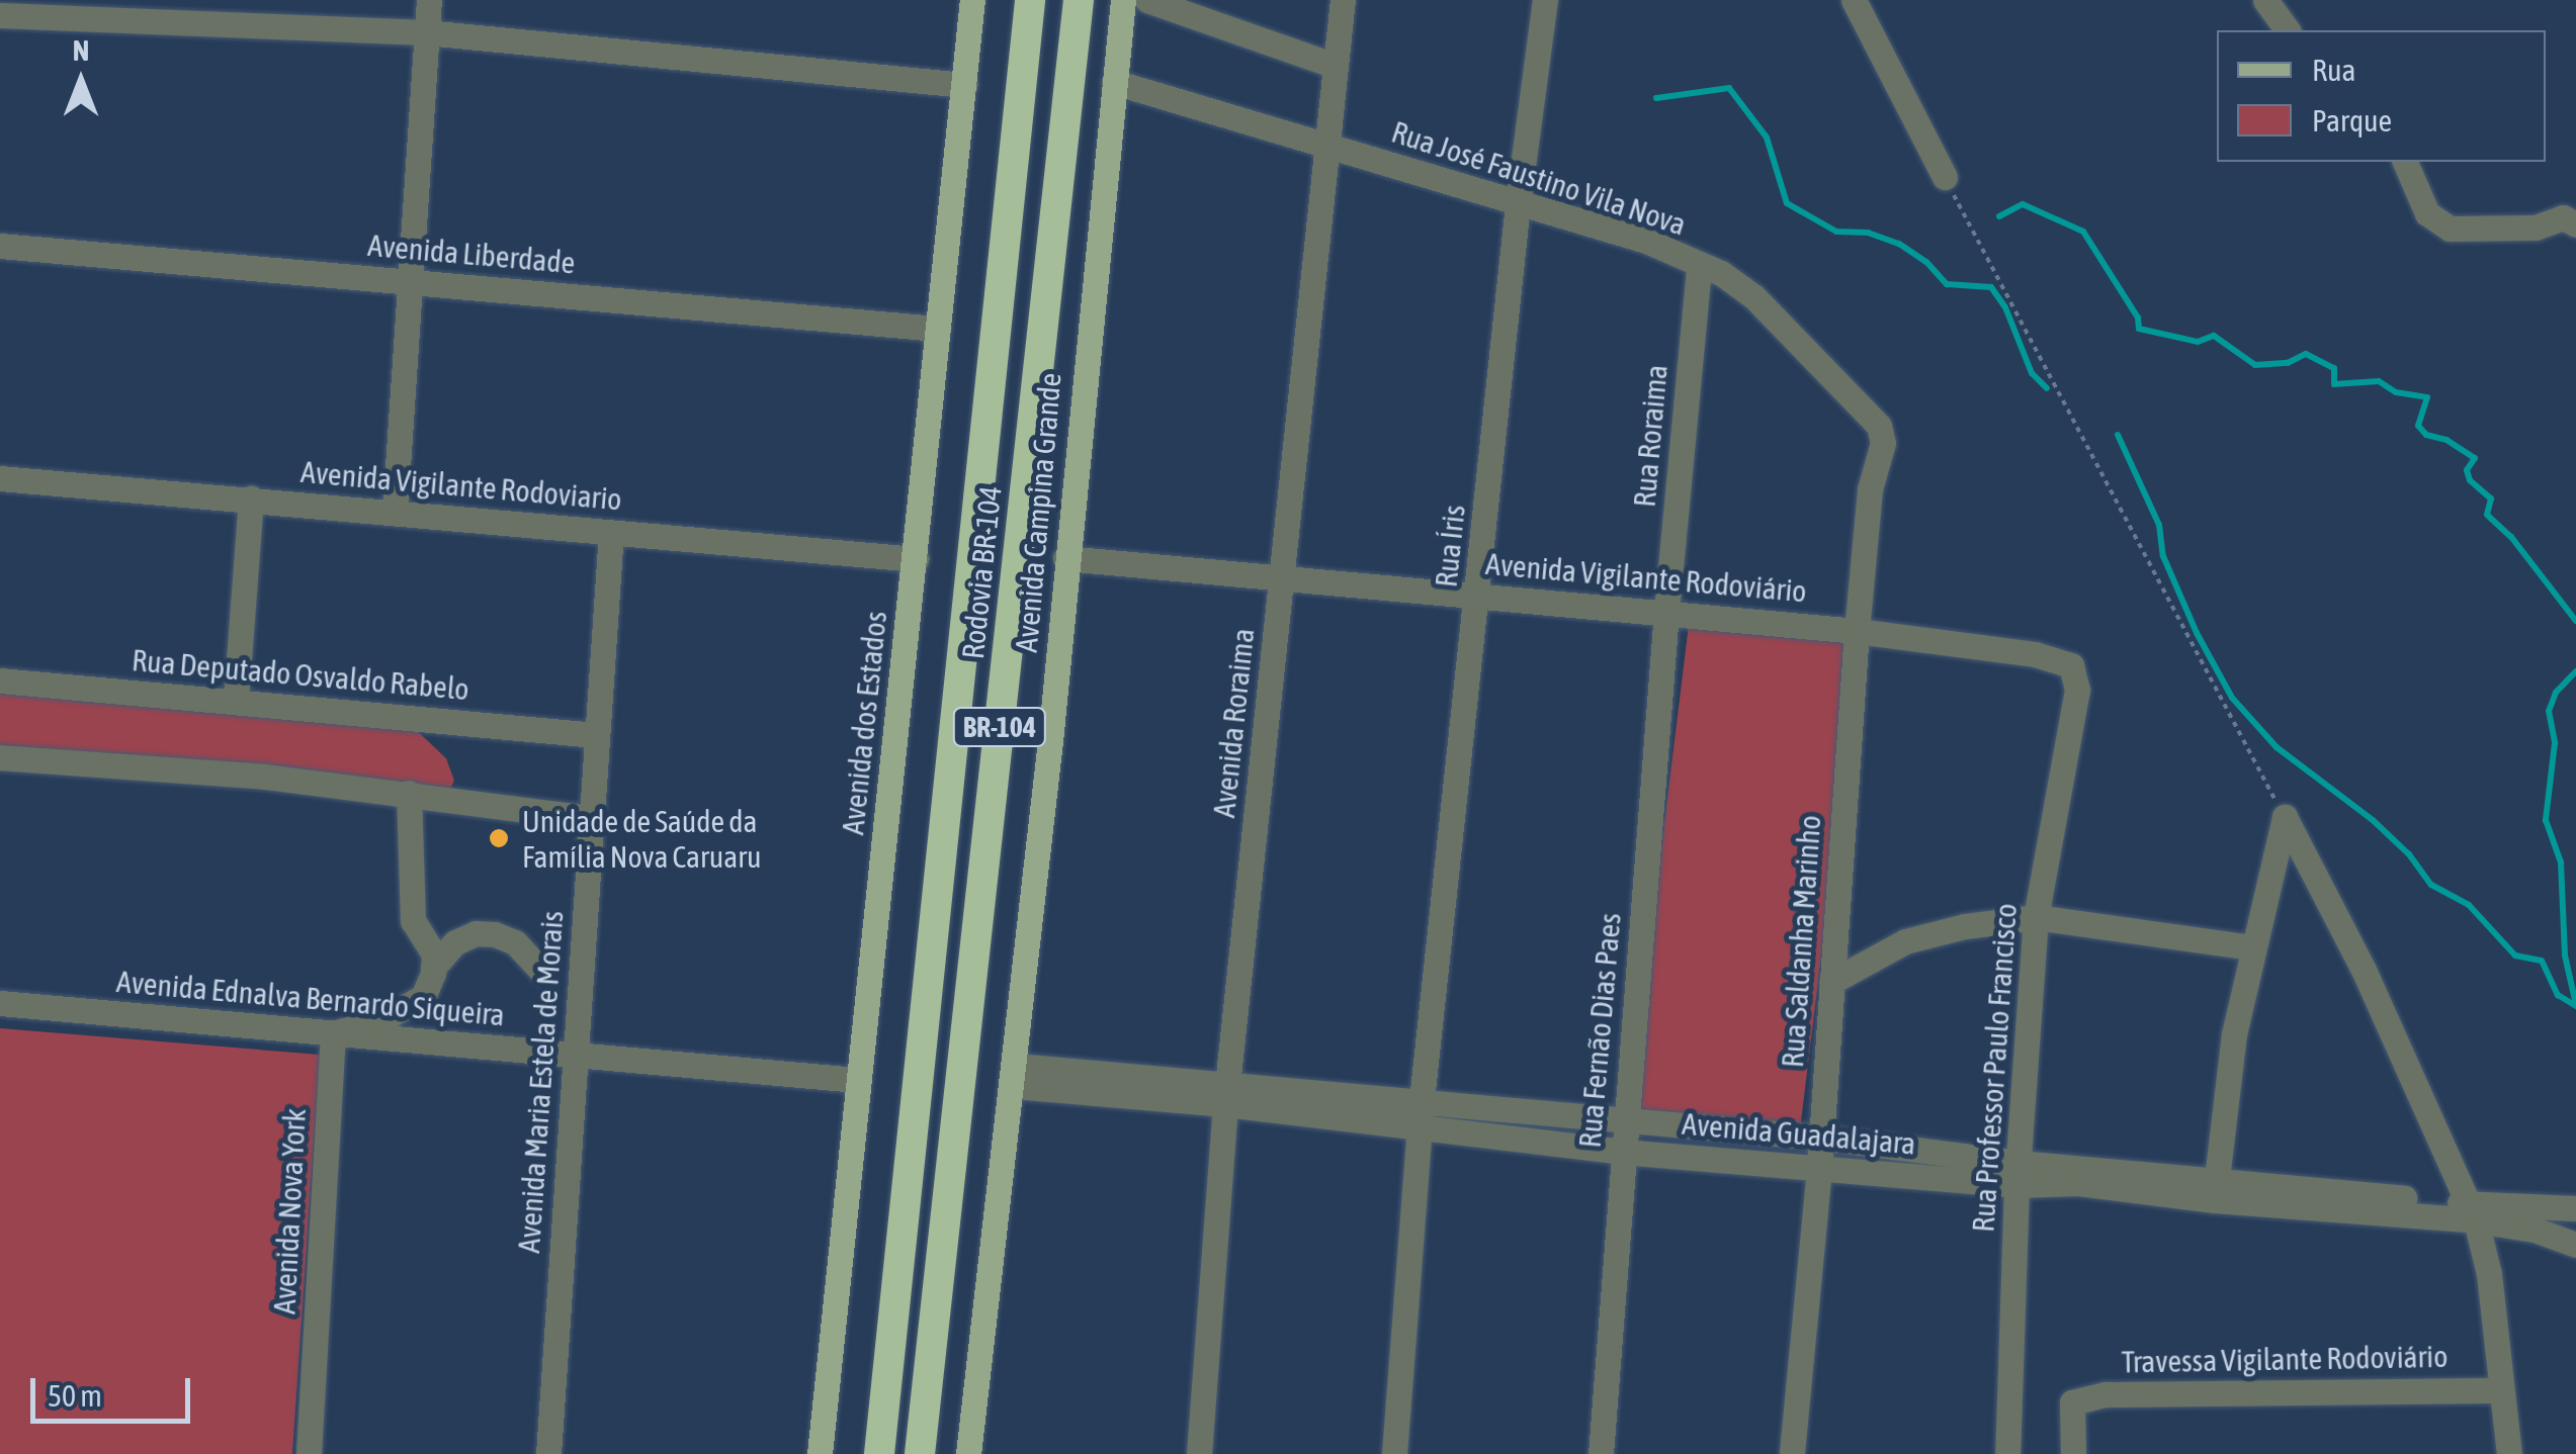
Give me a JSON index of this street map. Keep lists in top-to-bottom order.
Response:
{
  "streets": {
    "highway": ["Rodovia BR-104", "BR-104"],
    "main road": ["Avenida Campina Grande", "Avenida dos Estados"],
    "street": [
      "Rua José Faustino Vila Nova",
      "Avenida Liberdade",
      "Rua Roraima",
      "Avenida Vigilante Rodoviario",
      "Rua Íris",
      "Avenida Vigilante Rodoviário",
      "Rua Deputado Osvaldo Rabelo",
      "Avenida Roraima",
      "Rua Saldanha Marinho",
      "Avenida Ednalva Bernardo Siqueira",
      "Rua Fernão Dias Paes",
      "Rua Professor Paulo Francisco",
      "Avenida Maria Estela de Morais",
      "Avenida Guadalajara",
      "Avenida Nova York",
      "Travessa Vigilante Rodoviário"
    ]
  },
  "crossings": [
    ["Rua José Faustino Vila Nova", "Rua Roraima"],
    ["Rua José Faustino Vila Nova", "Avenida Campina Grande"],
    ["Rua José Faustino Vila Nova", "Rua Íris"],
    ["Rua José Faustino Vila Nova", "Avenida Roraima"],
    ["Rua José Faustino Vila Nova", "Rua Saldanha Marinho"],
    ["Avenida Liberdade", "Avenida dos Estados"],
    ["Rua Roraima", "Avenida Vigilante Rodoviário"],
    ["Rua Roraima", "Rua Fernão Dias Paes"],
    ["Avenida Vigilante Rodoviario", "Avenida dos Estados"],
    ["Avenida Vigilante Rodoviario", "Avenida Maria Estela de Morais"],
    ["Avenida Campina Grande", "Avenida Vigilante Rodoviário"],
    ["Avenida Campina Grande", "Avenida Guadalajara"],
    ["Rua Íris", "Avenida Vigilante Rodoviário"],
    ["Rua Íris", "Avenida Guadalajara"],
    ["Avenida Vigilante Rodoviário", "Avenida Roraima"],
    ["Avenida Vigilante Rodoviário", "Rua Saldanha Marinho"],
    ["Avenida Vigilante Rodoviário", "Rua Fernão Dias Paes"],
    ["Avenida Vigilante Rodoviário", "Rua Professor Paulo Francisco"],
    ["Rua Deputado Osvaldo Rabelo", "Avenida Maria Estela de Morais"],
    ["Avenida dos Estados", "Avenida Ednalva Bernardo Siqueira"],
    ["Avenida Roraima", "Avenida Guadalajara"],
    ["Rua Saldanha Marinho", "Avenida Guadalajara"],
    ["Avenida Ednalva Bernardo Siqueira", "Avenida Maria Estela de Morais"],
    ["Avenida Ednalva Bernardo Siqueira", "Avenida Nova York"],
    ["Rua Fernão Dias Paes", "Avenida Guadalajara"],
    ["Rua Professor Paulo Francisco", "Avenida Guadalajara"]
  ],
  "places": ["Unidade de Saúde da Família Nova Caruaru"],
  "legend": ["Rua", "Parque"],
  "scale_bar": "50 m",
  "north": "top"
}
